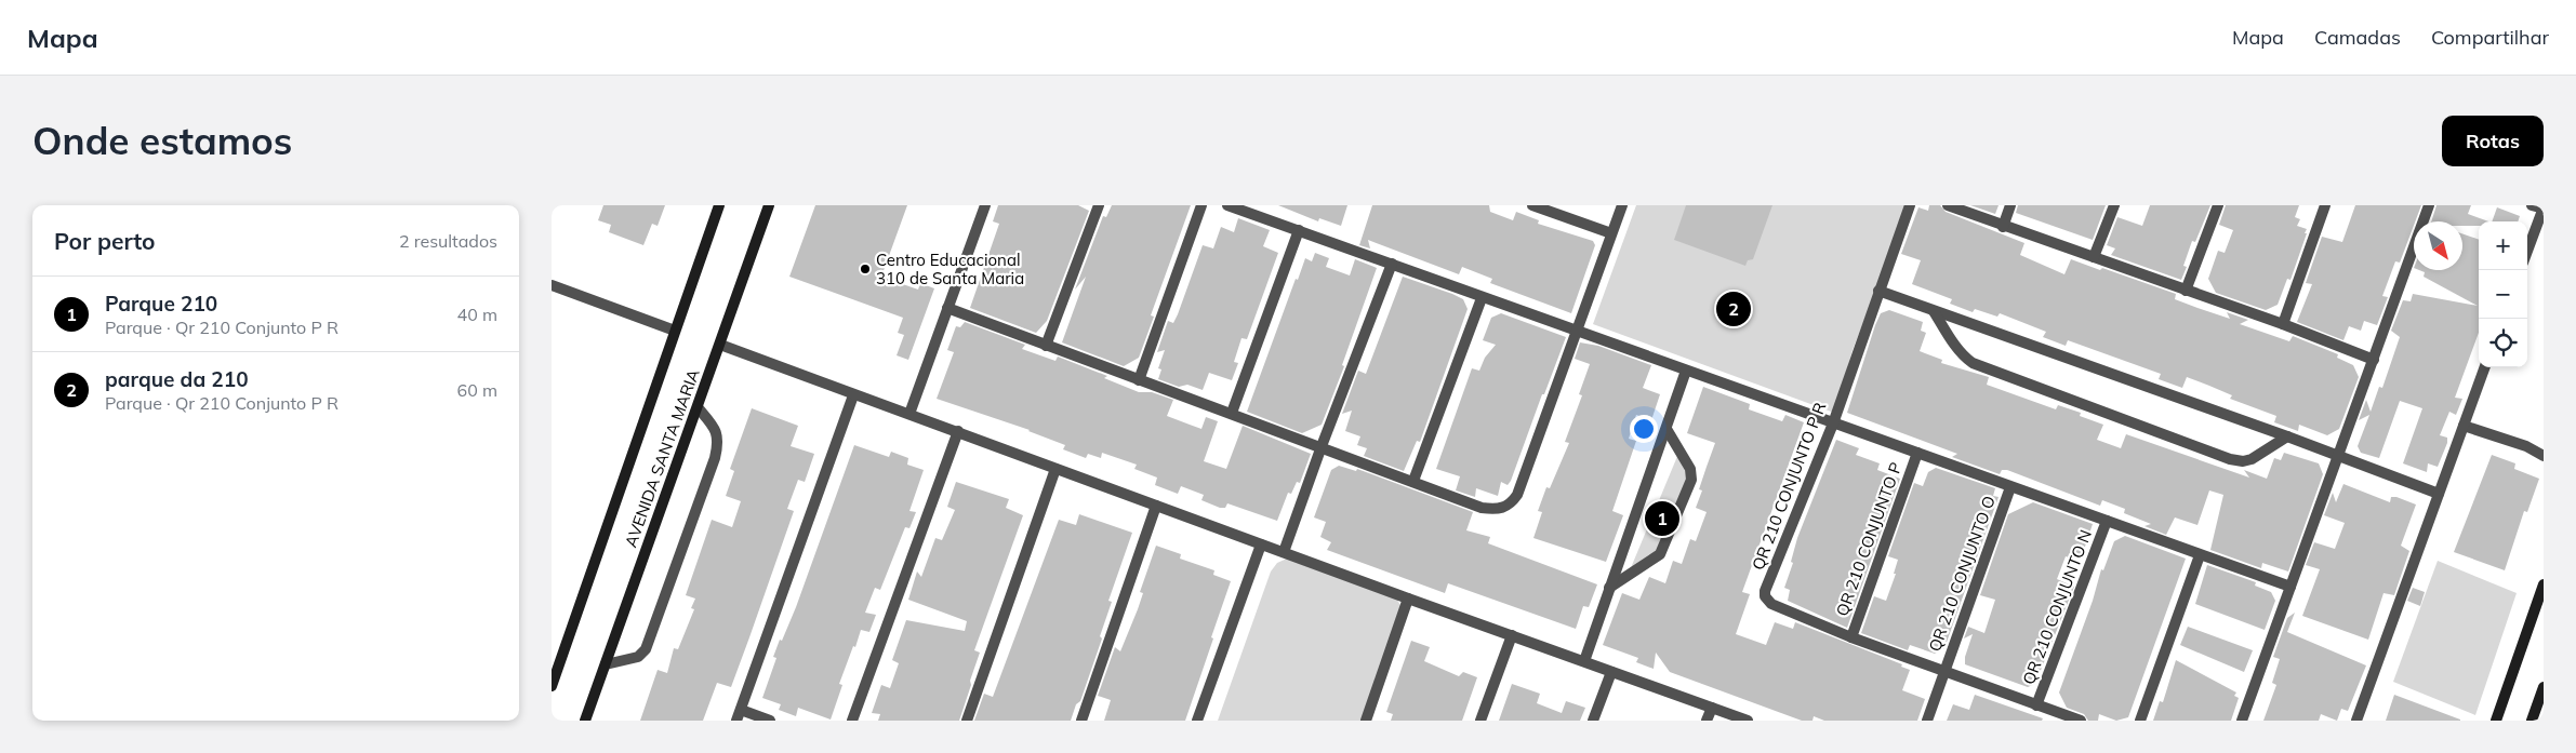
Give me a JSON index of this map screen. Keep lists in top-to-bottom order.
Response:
{
  "streets": {
    "main road": ["AVENIDA SANTA MARIA"],
    "street": [
      "QR 210 CONJUNTO P R",
      "QR 210 CONJUNTO P",
      "QR 210 CONJUNTO O",
      "QR 210 CONJUNTO N"
    ]
  },
  "crossings": [
    ["QR 210 CONJUNTO P R", "QR 210 CONJUNTO P"],
    ["QR 210 CONJUNTO P R", "QR 210 CONJUNTO O"],
    ["QR 210 CONJUNTO P R", "QR 210 CONJUNTO N"]
  ],
  "places": ["Centro Educacional 310 de Santa Maria"],
  "north": "bottom right",
  "page": {
    "header": "Mapa",
    "nav": ["Mapa", "Camadas", "Compartilhar"],
    "buttons": "Rotas",
    "title": "Onde estamos",
    "heading": ["Por perto", "2 resultados"],
    "map_buttons": ["+", "−"],
    "list": [
      {
        "mark": "1",
        "name": "Parque 210",
        "note": "Parque · Qr 210 Conjunto P R",
        "value": "40 m"
      },
      {
        "mark": "2",
        "name": "parque da 210",
        "note": "Parque · Qr 210 Conjunto P R",
        "value": "60 m"
      }
    ],
    "pins": ["2", "1"]
  }
}
